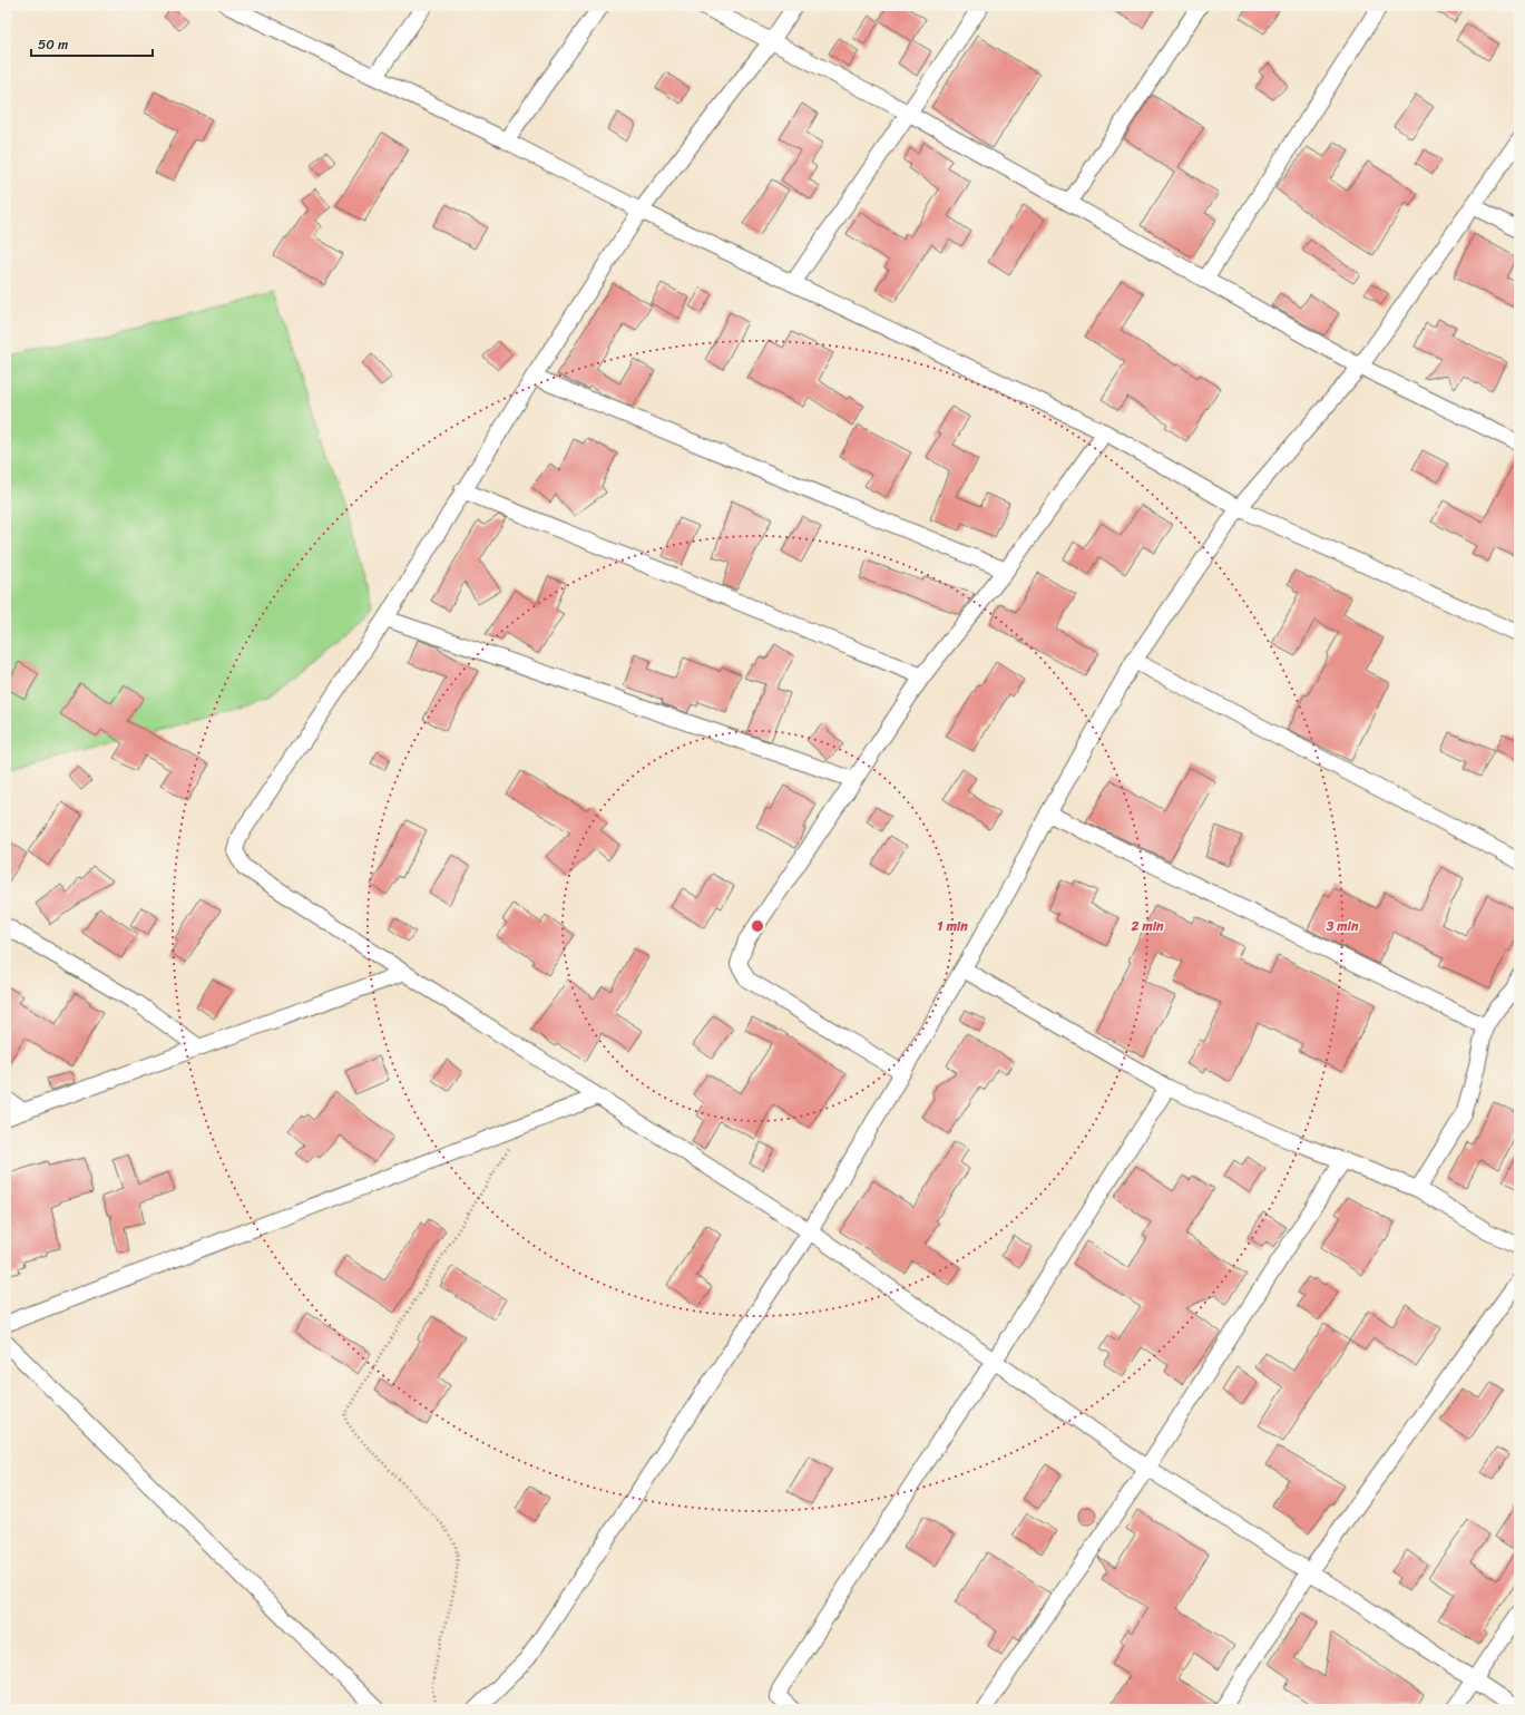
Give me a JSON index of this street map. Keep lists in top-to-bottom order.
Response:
{
  "scale_bar": "50 m",
  "rings": ["1 min", "2 min", "3 min"]
}
